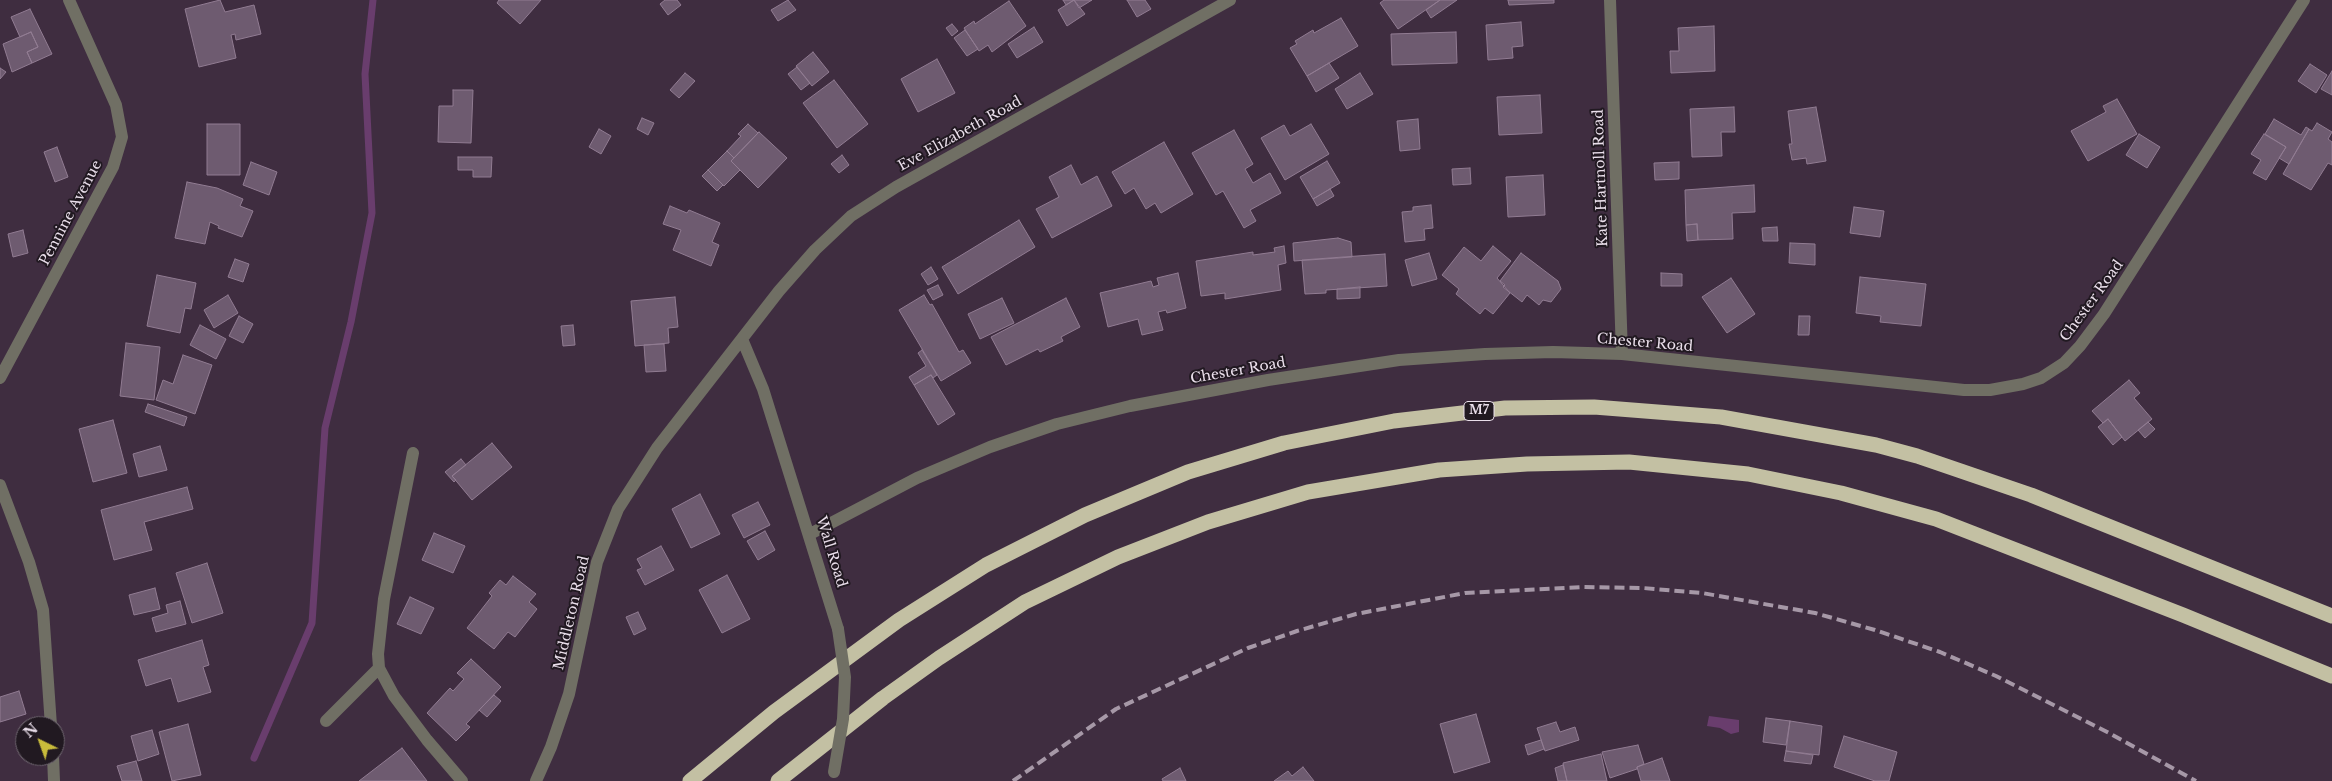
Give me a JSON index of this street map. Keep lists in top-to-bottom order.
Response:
{
  "streets": {
    "highway": ["M7"],
    "street": [
      "Eve Elizabeth Road",
      "Kate Hartnoll Road",
      "Pennine Avenue",
      "Chester Road",
      "Wall Road",
      "Middleton Road"
    ]
  },
  "crossings": [
    ["Eve Elizabeth Road", "Wall Road"],
    ["Eve Elizabeth Road", "Middleton Road"],
    ["Kate Hartnoll Road", "Chester Road"],
    ["Chester Road", "Wall Road"],
    ["Wall Road", "Middleton Road"]
  ],
  "north": "top left"
}
